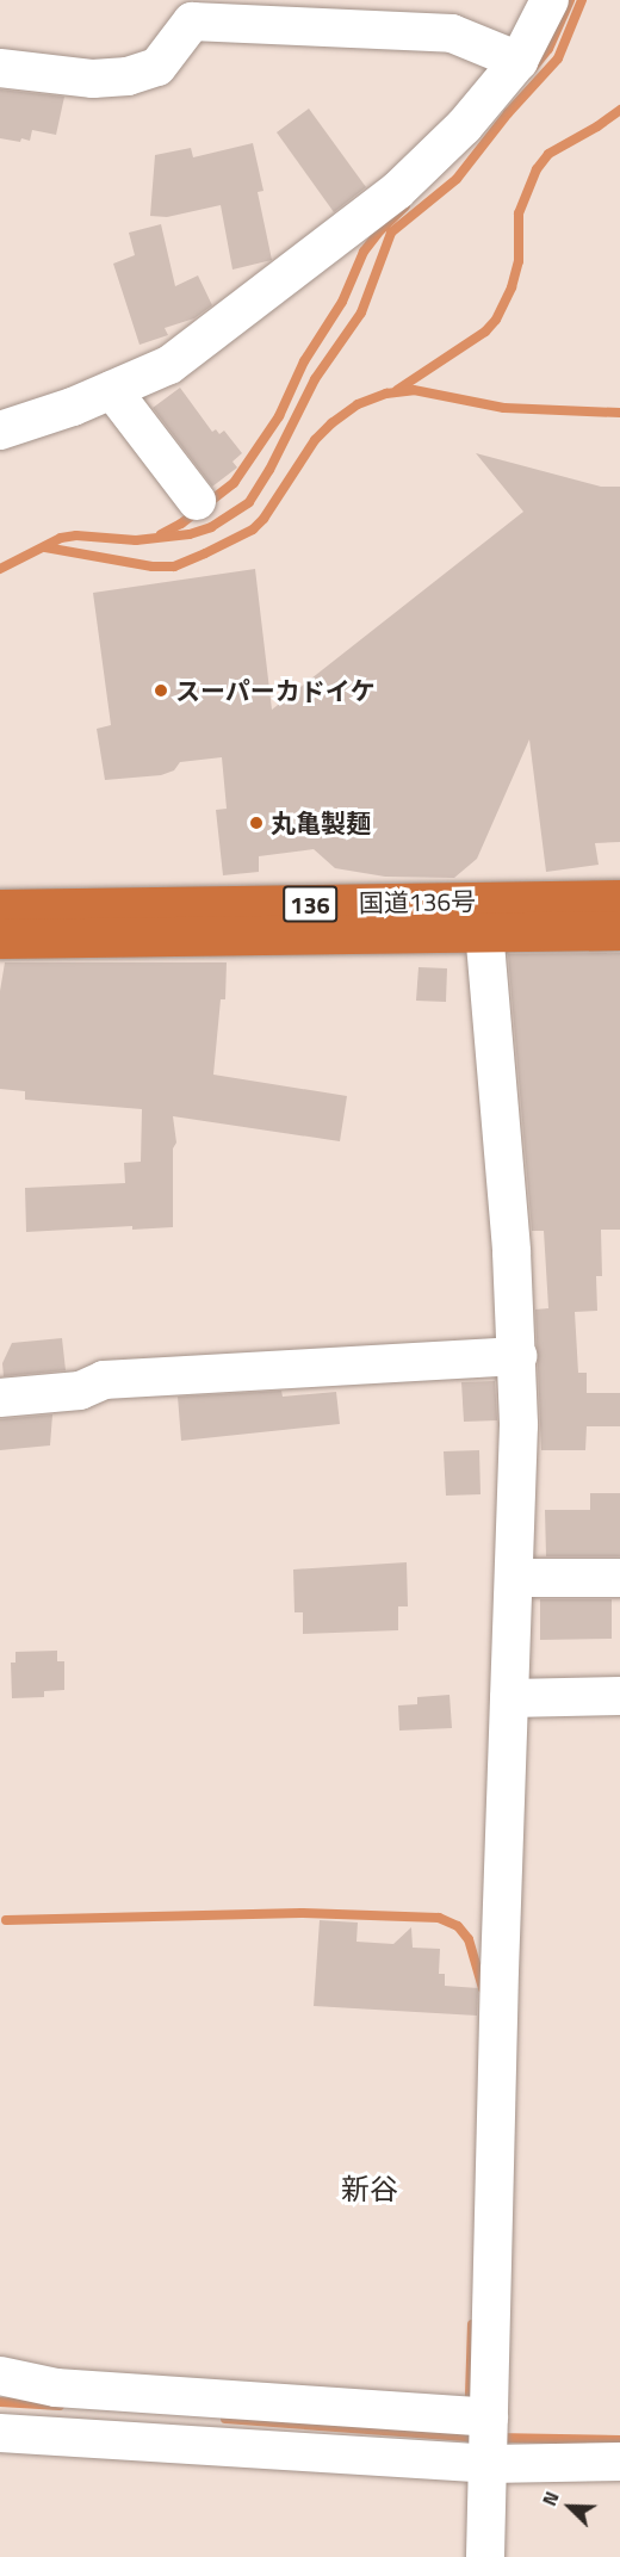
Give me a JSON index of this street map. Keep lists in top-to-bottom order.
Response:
{
  "streets": {
    "highway": ["国道136号", "136"]
  },
  "districts": ["新谷"],
  "places": ["スーパーカドイケ", "丸亀製麺"],
  "north": "top left"
}
